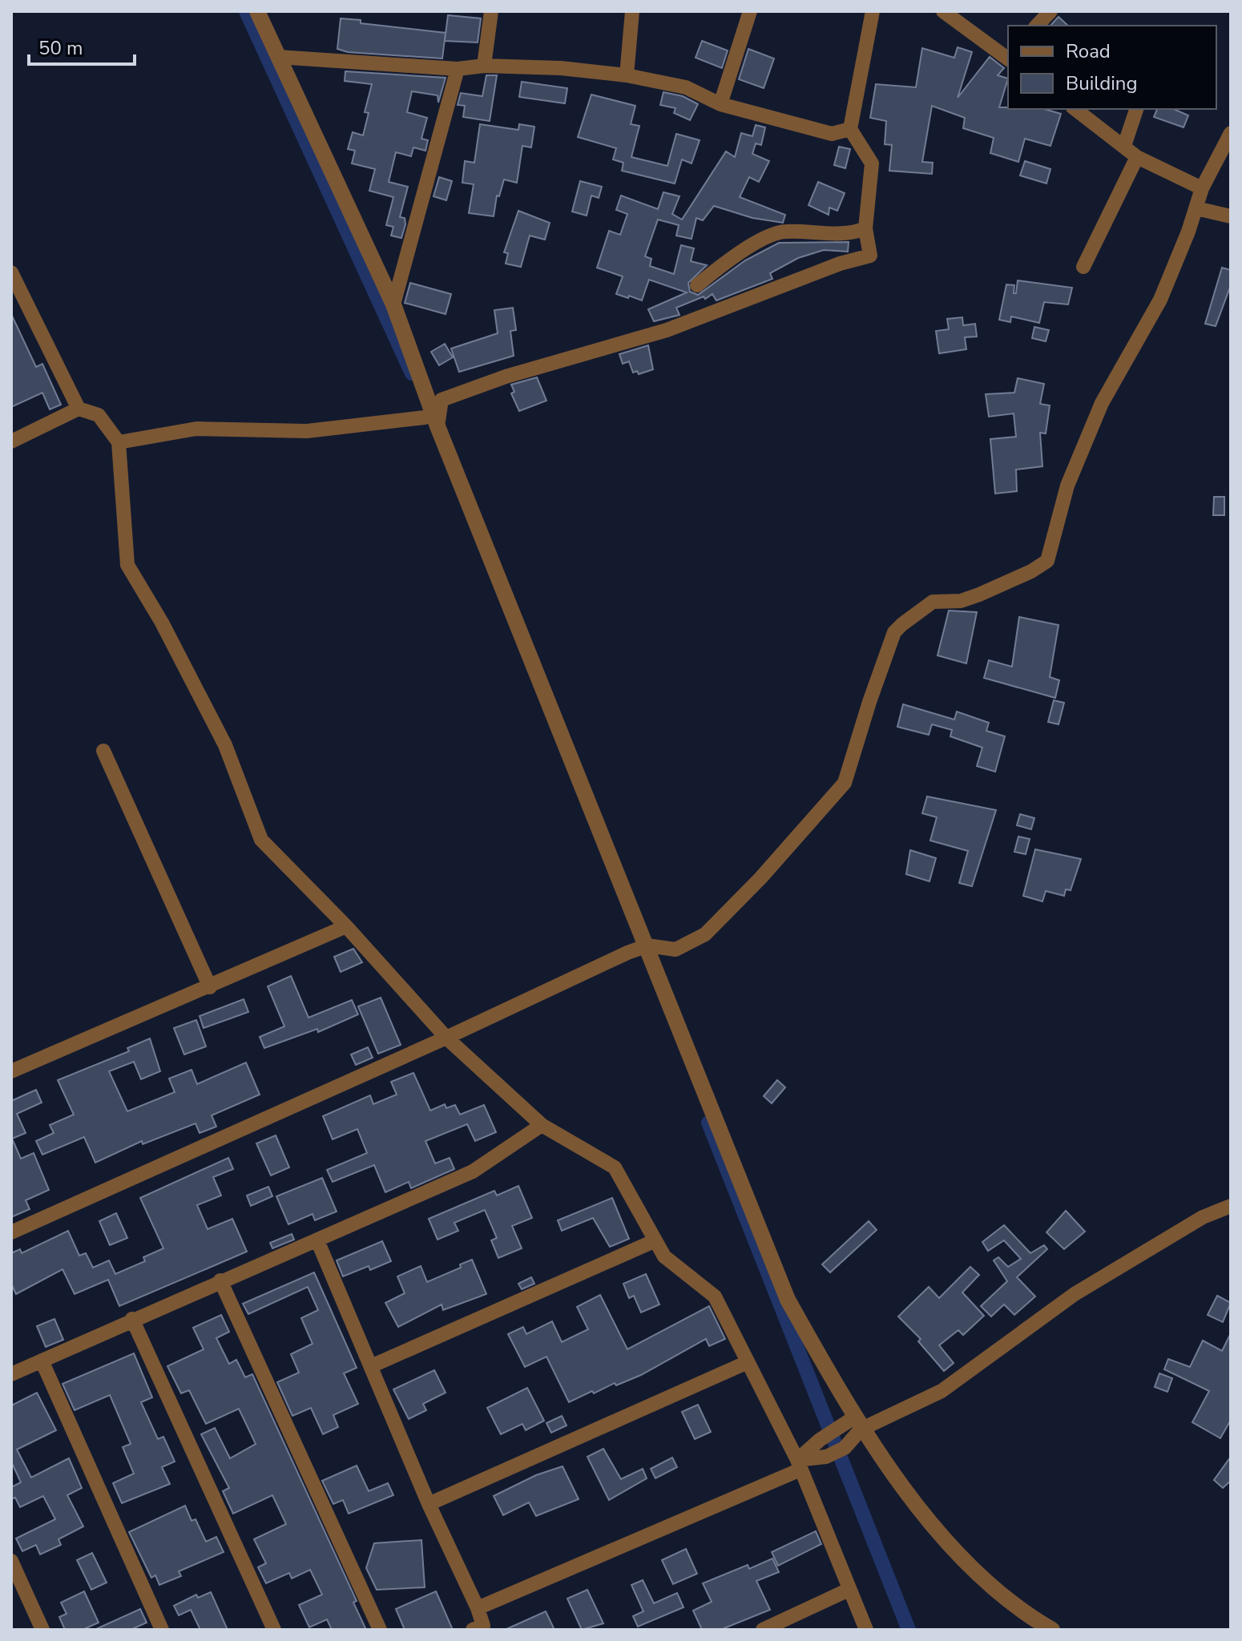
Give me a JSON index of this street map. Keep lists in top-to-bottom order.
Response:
{
  "legend": ["Road", "Building"],
  "scale_bar": "50 m"
}
